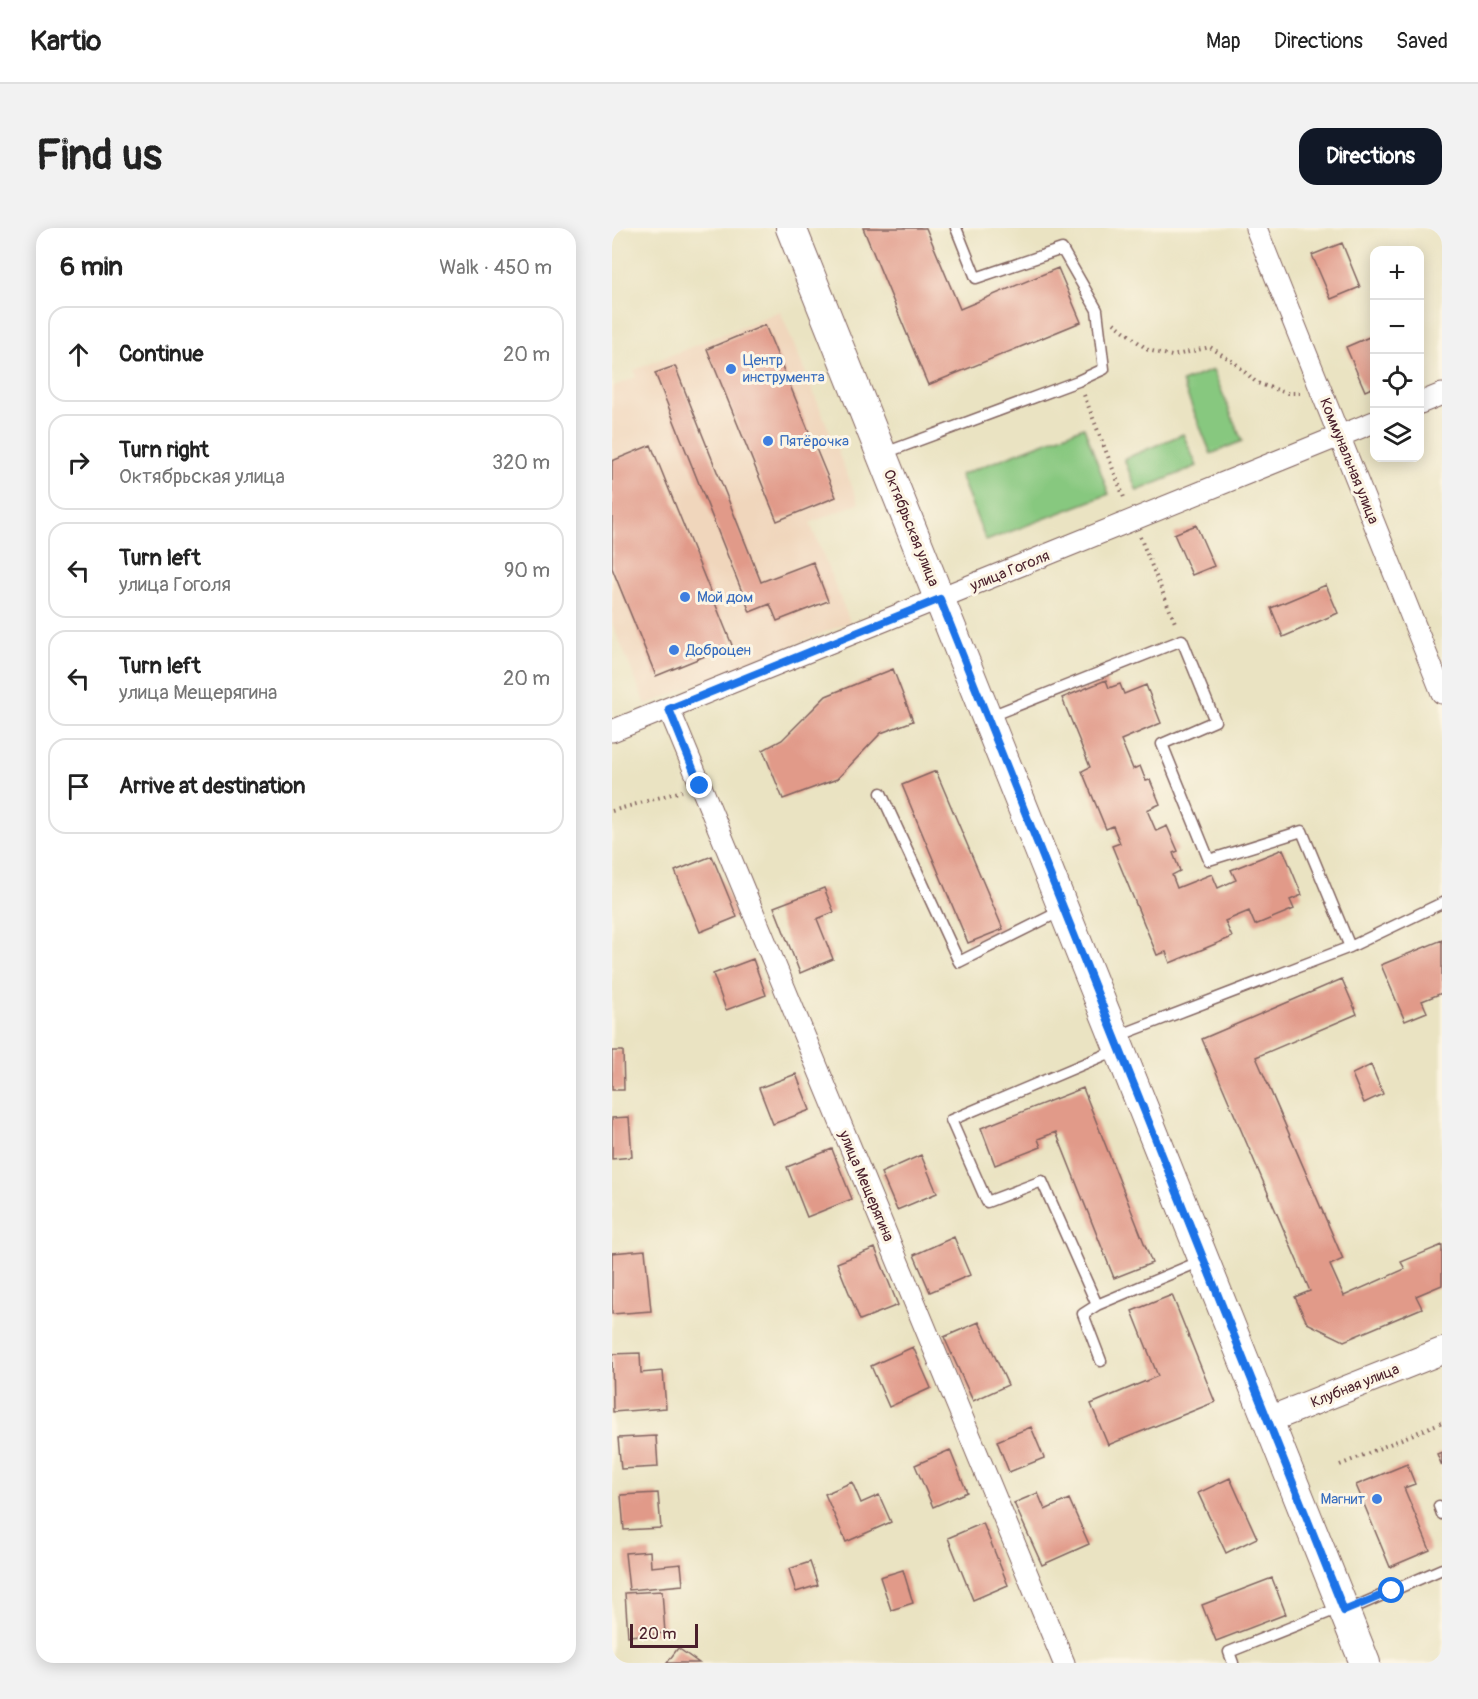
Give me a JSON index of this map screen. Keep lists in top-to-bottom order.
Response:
{
  "streets": {
    "main road": ["Октябрьская улица"],
    "street": [
      "Коммунальная улица",
      "улица Гоголя",
      "улица Мещерягина",
      "Клубная улица"
    ]
  },
  "crossings": [
    ["Коммунальная улица", "улица Гоголя"],
    ["Октябрьская улица", "улица Гоголя"],
    ["Октябрьская улица", "Клубная улица"],
    ["улица Гоголя", "улица Мещерягина"]
  ],
  "places": [
    "Центр инструмента",
    "Пятёрочка",
    "Мой дом",
    "Доброцен",
    "Магнит"
  ],
  "scale_bar": "20 m",
  "page": {
    "header": "Kartio",
    "nav": ["Map", "Directions", "Saved"],
    "buttons": "Directions",
    "title": "Find us",
    "heading": ["6 min", "Walk · 450 m"],
    "map_buttons": ["+", "−"],
    "list": [
      ["Continue", "20 m"],
      ["Turn right", "Октябрьская улица", "320 m"],
      ["Turn left", "улица Гоголя", "90 m"],
      ["Turn left", "улица Мещерягина", "20 m"],
      "Arrive at destination"
    ],
    "scale": "20 m"
  }
}
